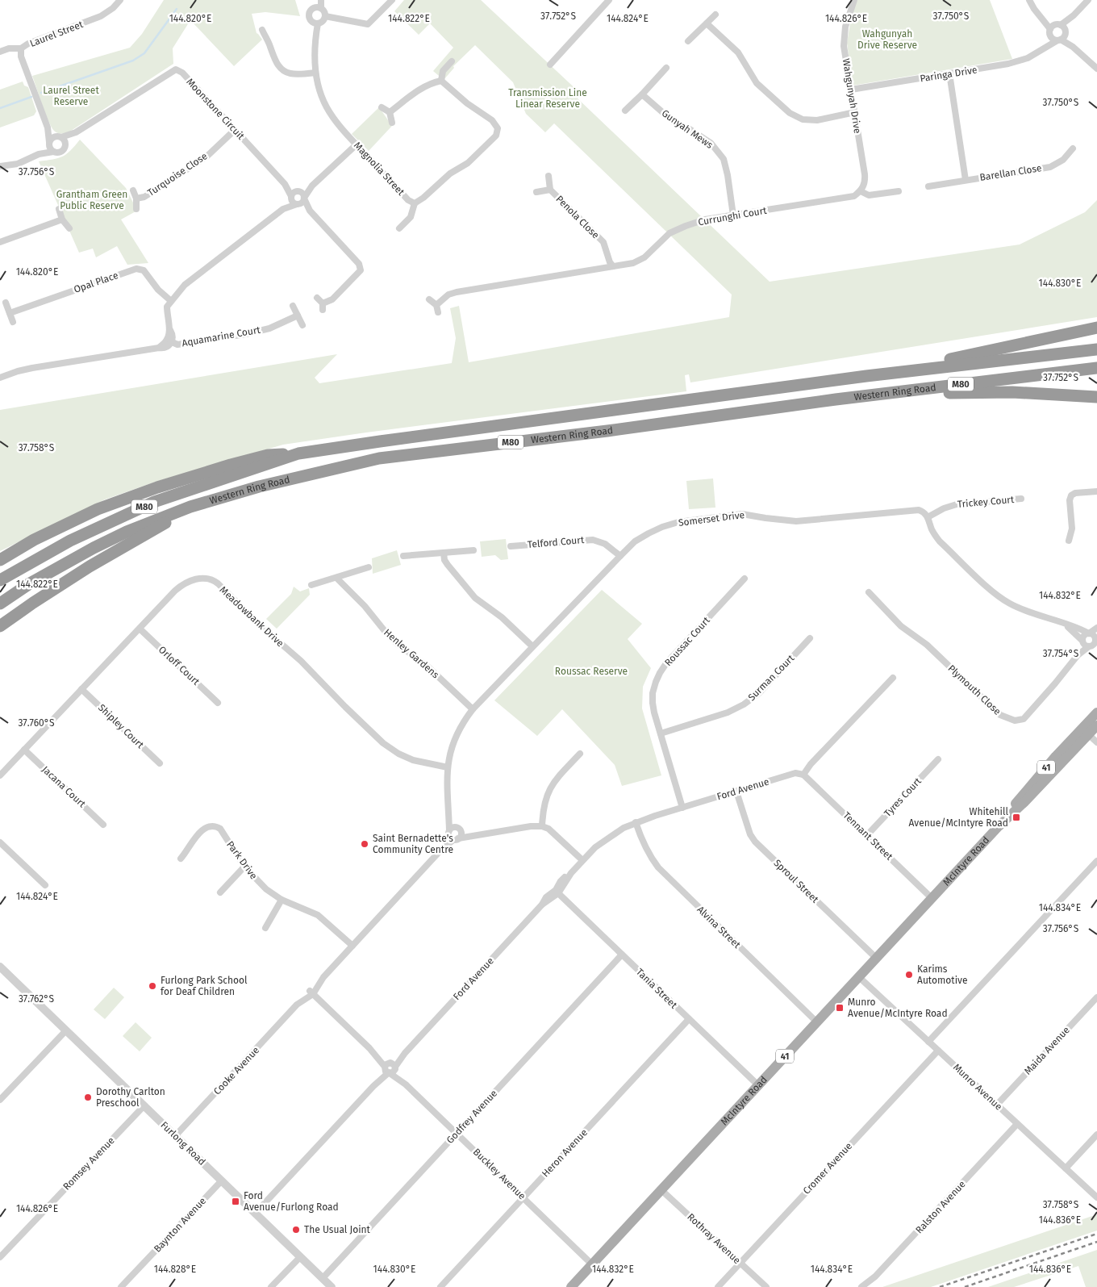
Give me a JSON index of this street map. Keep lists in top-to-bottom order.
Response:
{
  "streets": {
    "highway": ["M80", "Western Ring Road"],
    "main road": ["41", "McIntyre Road"],
    "street": [
      "Laurel Street",
      "Paringa Drive",
      "Wahgunyah Drive",
      "Moonstone Circuit",
      "Gunyah Mews",
      "Magnolia Street",
      "Barellan Close",
      "Turquoise Close",
      "Currunghi Court",
      "Penola Close",
      "Opal Place",
      "Aquamarine Court",
      "Trickey Court",
      "Somerset Drive",
      "Telford Court",
      "Meadowbank Drive",
      "Roussac Court",
      "Henley Gardens",
      "Orloff Court",
      "Surman Court",
      "Plymouth Close",
      "Shipley Court",
      "Jacana Court",
      "Ford Avenue",
      "Tyres Court",
      "Tennant Street",
      "Park Drive",
      "Sproul Street",
      "Alvina Street",
      "Tania Street",
      "Maida Avenue",
      "Cooke Avenue",
      "Munro Avenue",
      "Godfrey Avenue",
      "Furlong Road",
      "Heron Avenue",
      "Romsey Avenue",
      "Cromer Avenue",
      "Buckley Avenue",
      "Ralston Avenue",
      "Baynton Avenue",
      "Rothray Avenue"
    ]
  },
  "crossings": [
    ["Laurel Street", "Moonstone Circuit"],
    ["Paringa Drive", "Wahgunyah Drive"],
    ["Paringa Drive", "Barellan Close"],
    ["Wahgunyah Drive", "Currunghi Court"],
    ["Moonstone Circuit", "Turquoise Close"],
    ["Gunyah Mews", "Currunghi Court"],
    ["Currunghi Court", "Penola Close"],
    ["Trickey Court", "Somerset Drive"],
    ["Somerset Drive", "Telford Court"],
    ["Somerset Drive", "Meadowbank Drive"],
    ["Somerset Drive", "Henley Gardens"],
    ["Somerset Drive", "Cooke Avenue"],
    ["Meadowbank Drive", "Orloff Court"],
    ["Meadowbank Drive", "Shipley Court"],
    ["Meadowbank Drive", "Jacana Court"],
    ["Roussac Court", "Surman Court"],
    ["Roussac Court", "Ford Avenue"],
    ["Ford Avenue", "Tennant Street"],
    ["Ford Avenue", "Sproul Street"],
    ["Ford Avenue", "Alvina Street"],
    ["Ford Avenue", "Tania Street"],
    ["Ford Avenue", "Furlong Road"],
    ["Ford Avenue", "Buckley Avenue"],
    ["Tyres Court", "Tennant Street"],
    ["Tennant Street", "McIntyre Road"],
    ["Park Drive", "Cooke Avenue"],
    ["McIntyre Road", "Sproul Street"],
    ["McIntyre Road", "Alvina Street"],
    ["McIntyre Road", "Tania Street"],
    ["McIntyre Road", "Munro Avenue"],
    ["McIntyre Road", "Buckley Avenue"],
    ["McIntyre Road", "Rothray Avenue"],
    ["Tania Street", "Godfrey Avenue"],
    ["Tania Street", "Heron Avenue"],
    ["Maida Avenue", "Munro Avenue"],
    ["Cooke Avenue", "Furlong Road"],
    ["Cooke Avenue", "Buckley Avenue"],
    ["Munro Avenue", "Cromer Avenue"],
    ["Munro Avenue", "Ralston Avenue"],
    ["Godfrey Avenue", "Furlong Road"],
    ["Godfrey Avenue", "Buckley Avenue"],
    ["Furlong Road", "Romsey Avenue"],
    ["Furlong Road", "Baynton Avenue"],
    ["Heron Avenue", "Buckley Avenue"],
    ["Cromer Avenue", "Rothray Avenue"]
  ],
  "parks": [
    "Wahgunyah Drive Reserve",
    "Laurel Street Reserve",
    "Transmission Line Linear Reserve",
    "Grantham Green Public Reserve",
    "Roussac Reserve"
  ],
  "places": {
    "transit": ["Whitehill Avenue/McIntyre Road", "Munro Avenue/McIntyre Road", "Ford Avenue/Furlong Road"],
    "other": [
      "Saint Bernadette's Community Centre",
      "Karims Automotive",
      "Furlong Park School for Deaf Children",
      "Dorothy Carlton Preschool",
      "The Usual Joint"
    ]
  },
  "coordinates": [
    "37.752°S",
    "37.750°S",
    "144.820°E",
    "144.822°E",
    "144.824°E",
    "144.826°E",
    "37.756°S",
    "144.830°E",
    "37.758°S",
    "144.832°E",
    "37.754°S",
    "37.760°S",
    "144.834°E",
    "37.762°S",
    "144.836°E",
    "144.828°E"
  ]
}
